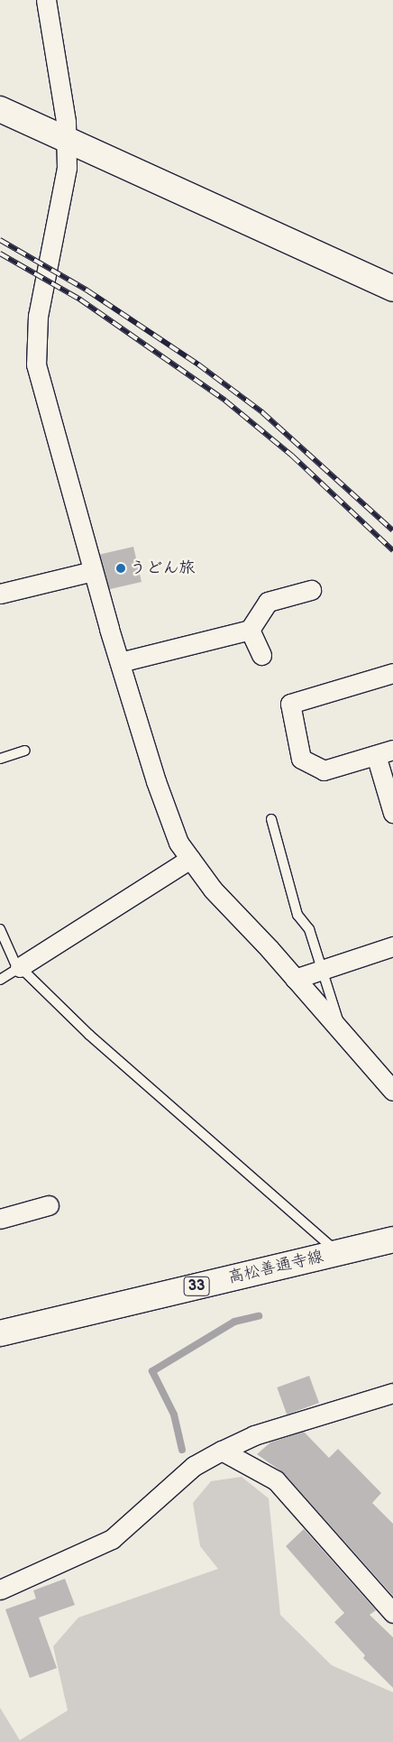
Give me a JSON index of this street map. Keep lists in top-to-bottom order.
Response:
{
  "streets": {
    "street": ["高松善通寺線", "33"]
  },
  "places": ["うどん旅"]
}
